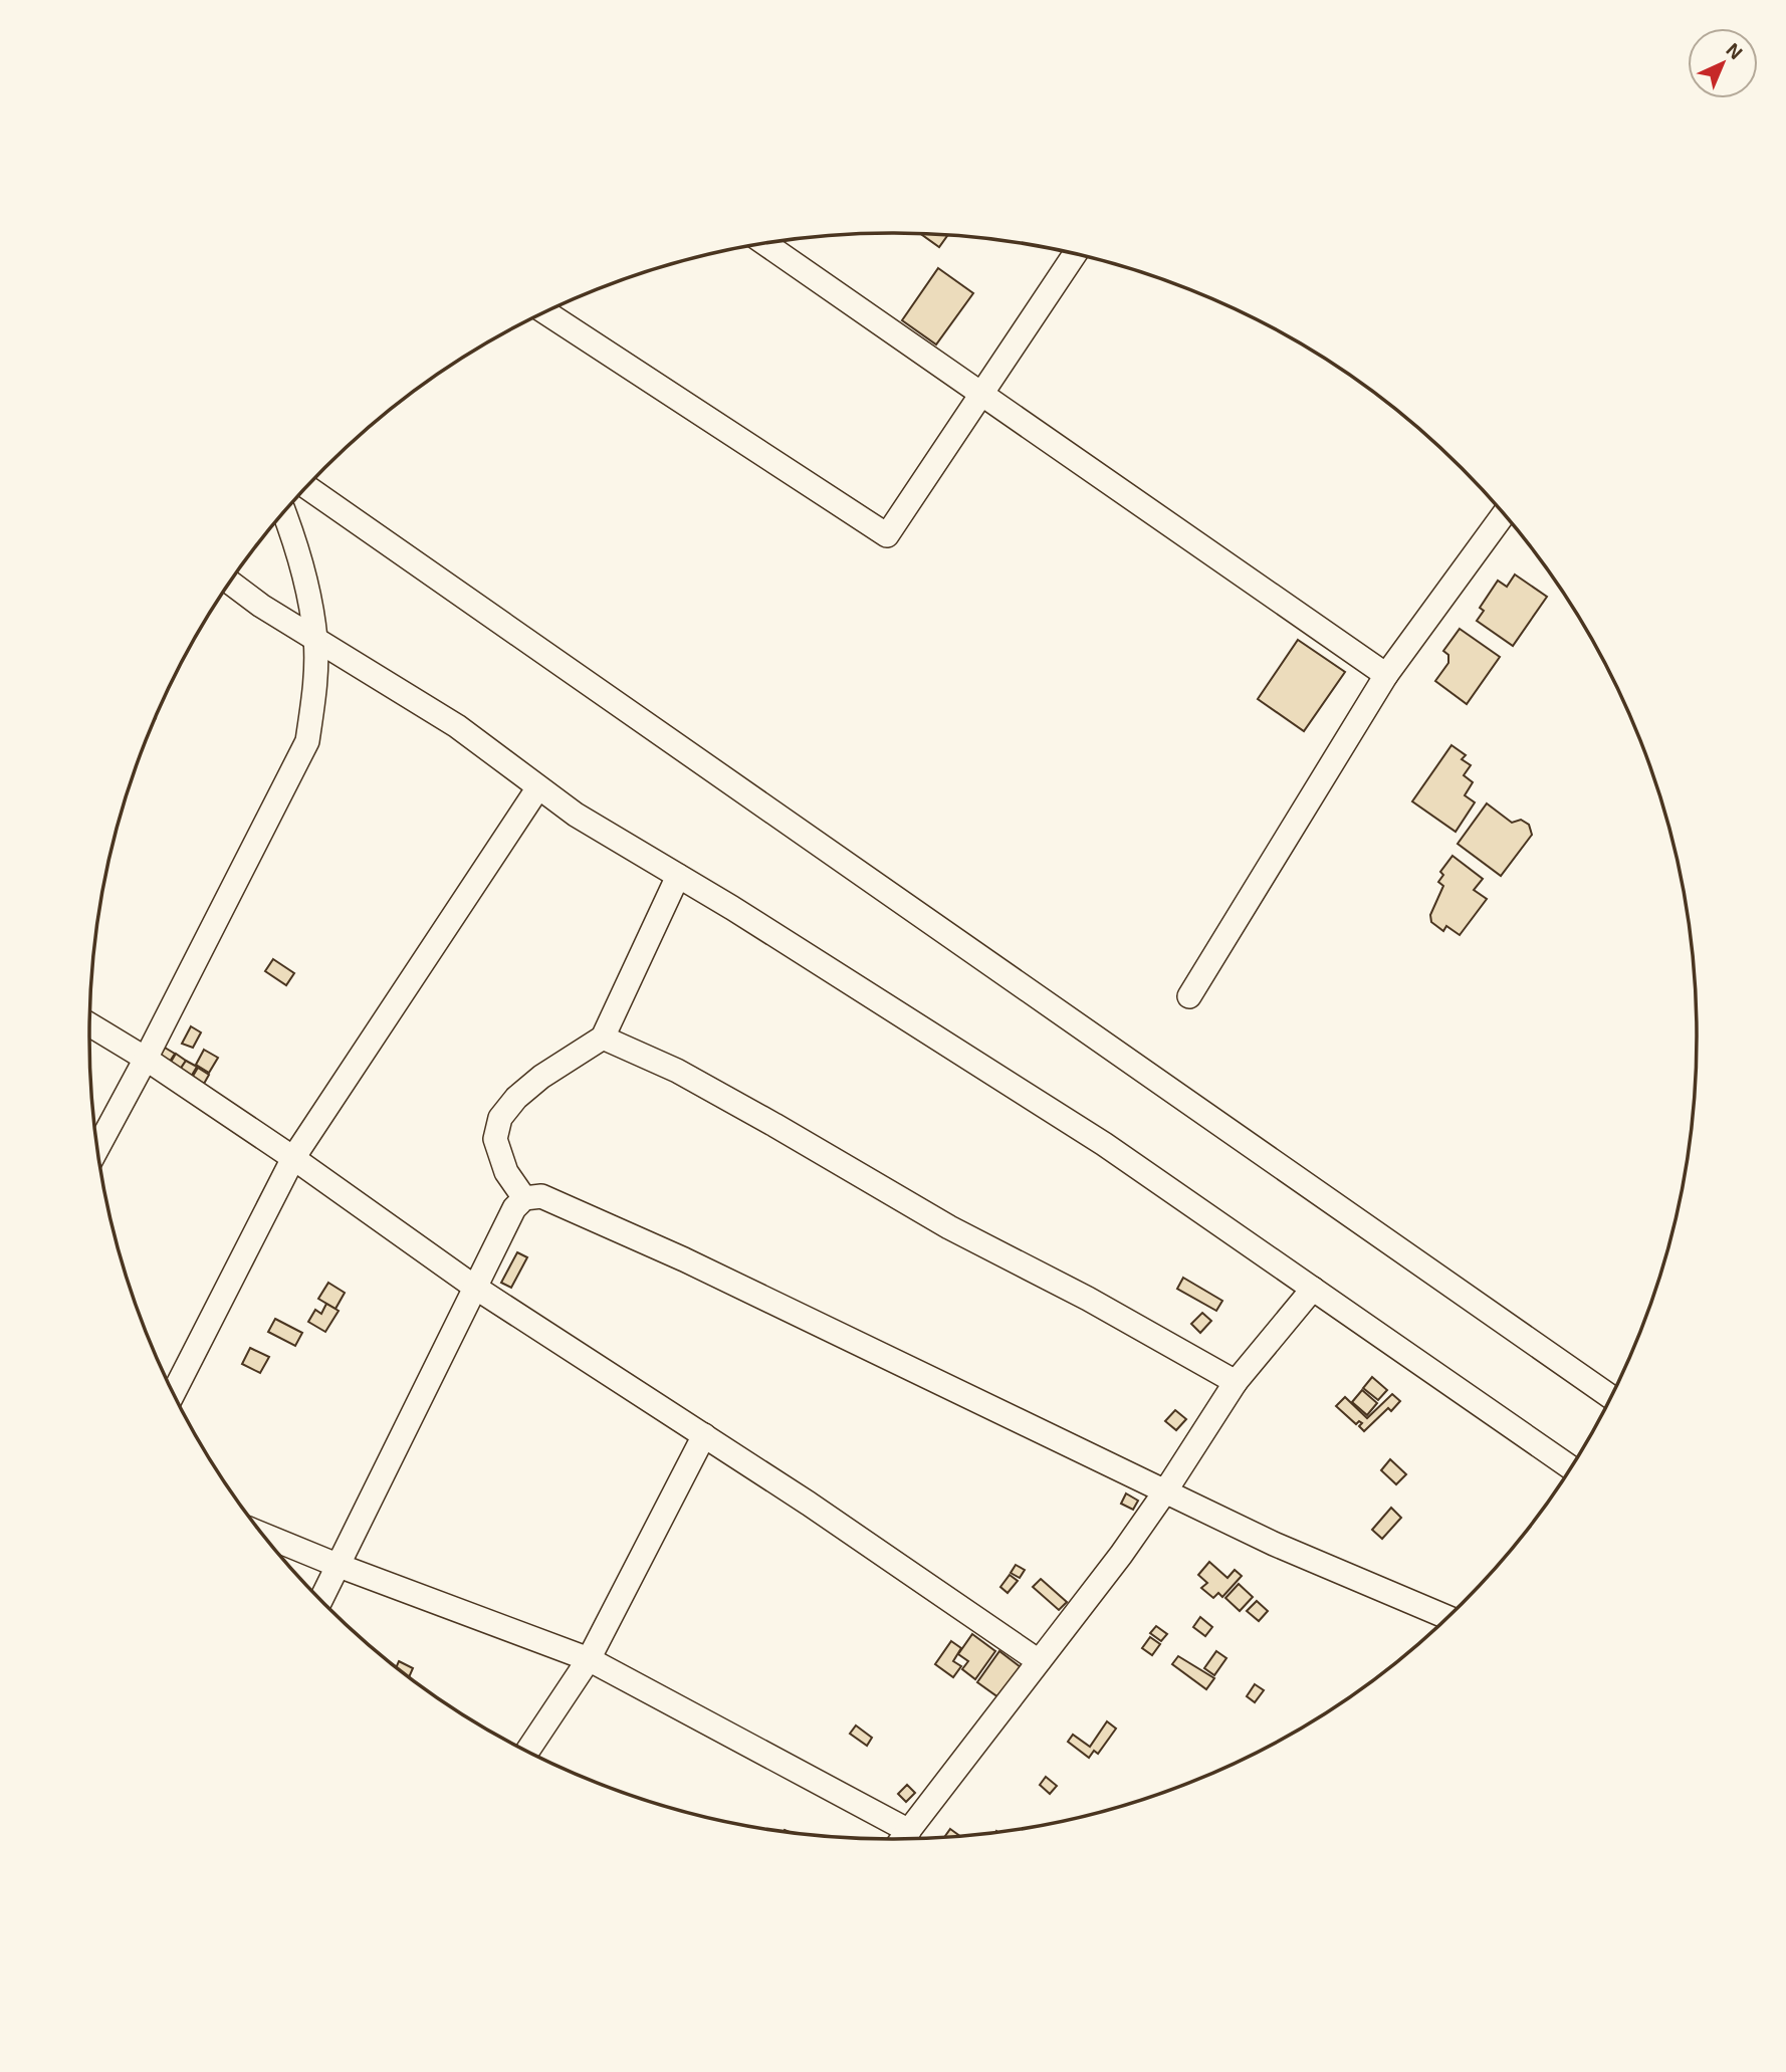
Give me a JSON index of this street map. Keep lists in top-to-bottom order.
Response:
{
  "north": "top right"
}
